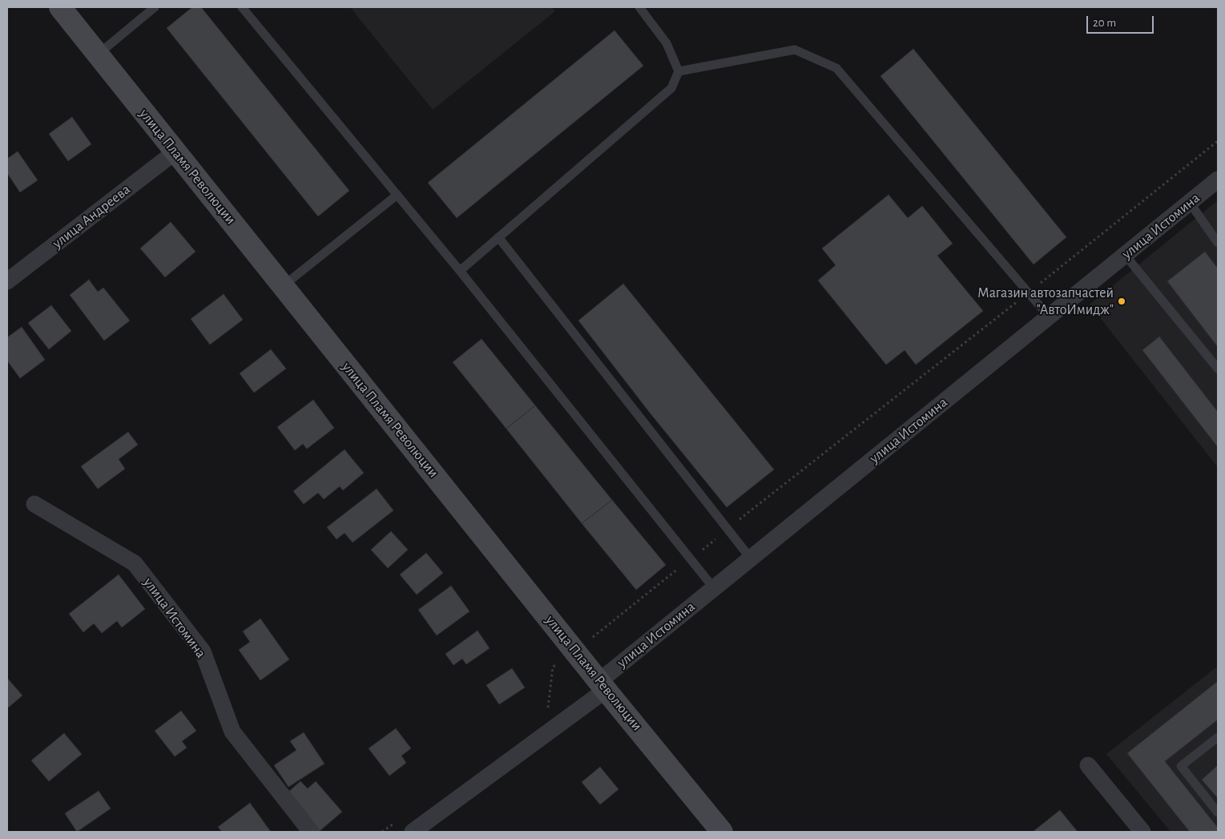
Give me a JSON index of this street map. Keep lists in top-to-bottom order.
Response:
{
  "streets": {
    "street": ["улица Пламя Революции", "улица Андреева", "улица Истомина"]
  },
  "crossings": [
    ["улица Пламя Революции", "улица Андреева"],
    ["улица Пламя Революции", "улица Истомина"]
  ],
  "places": ["Магазин автозапчастей \"АвтоИмидж\""],
  "scale_bar": "20 m"
}
